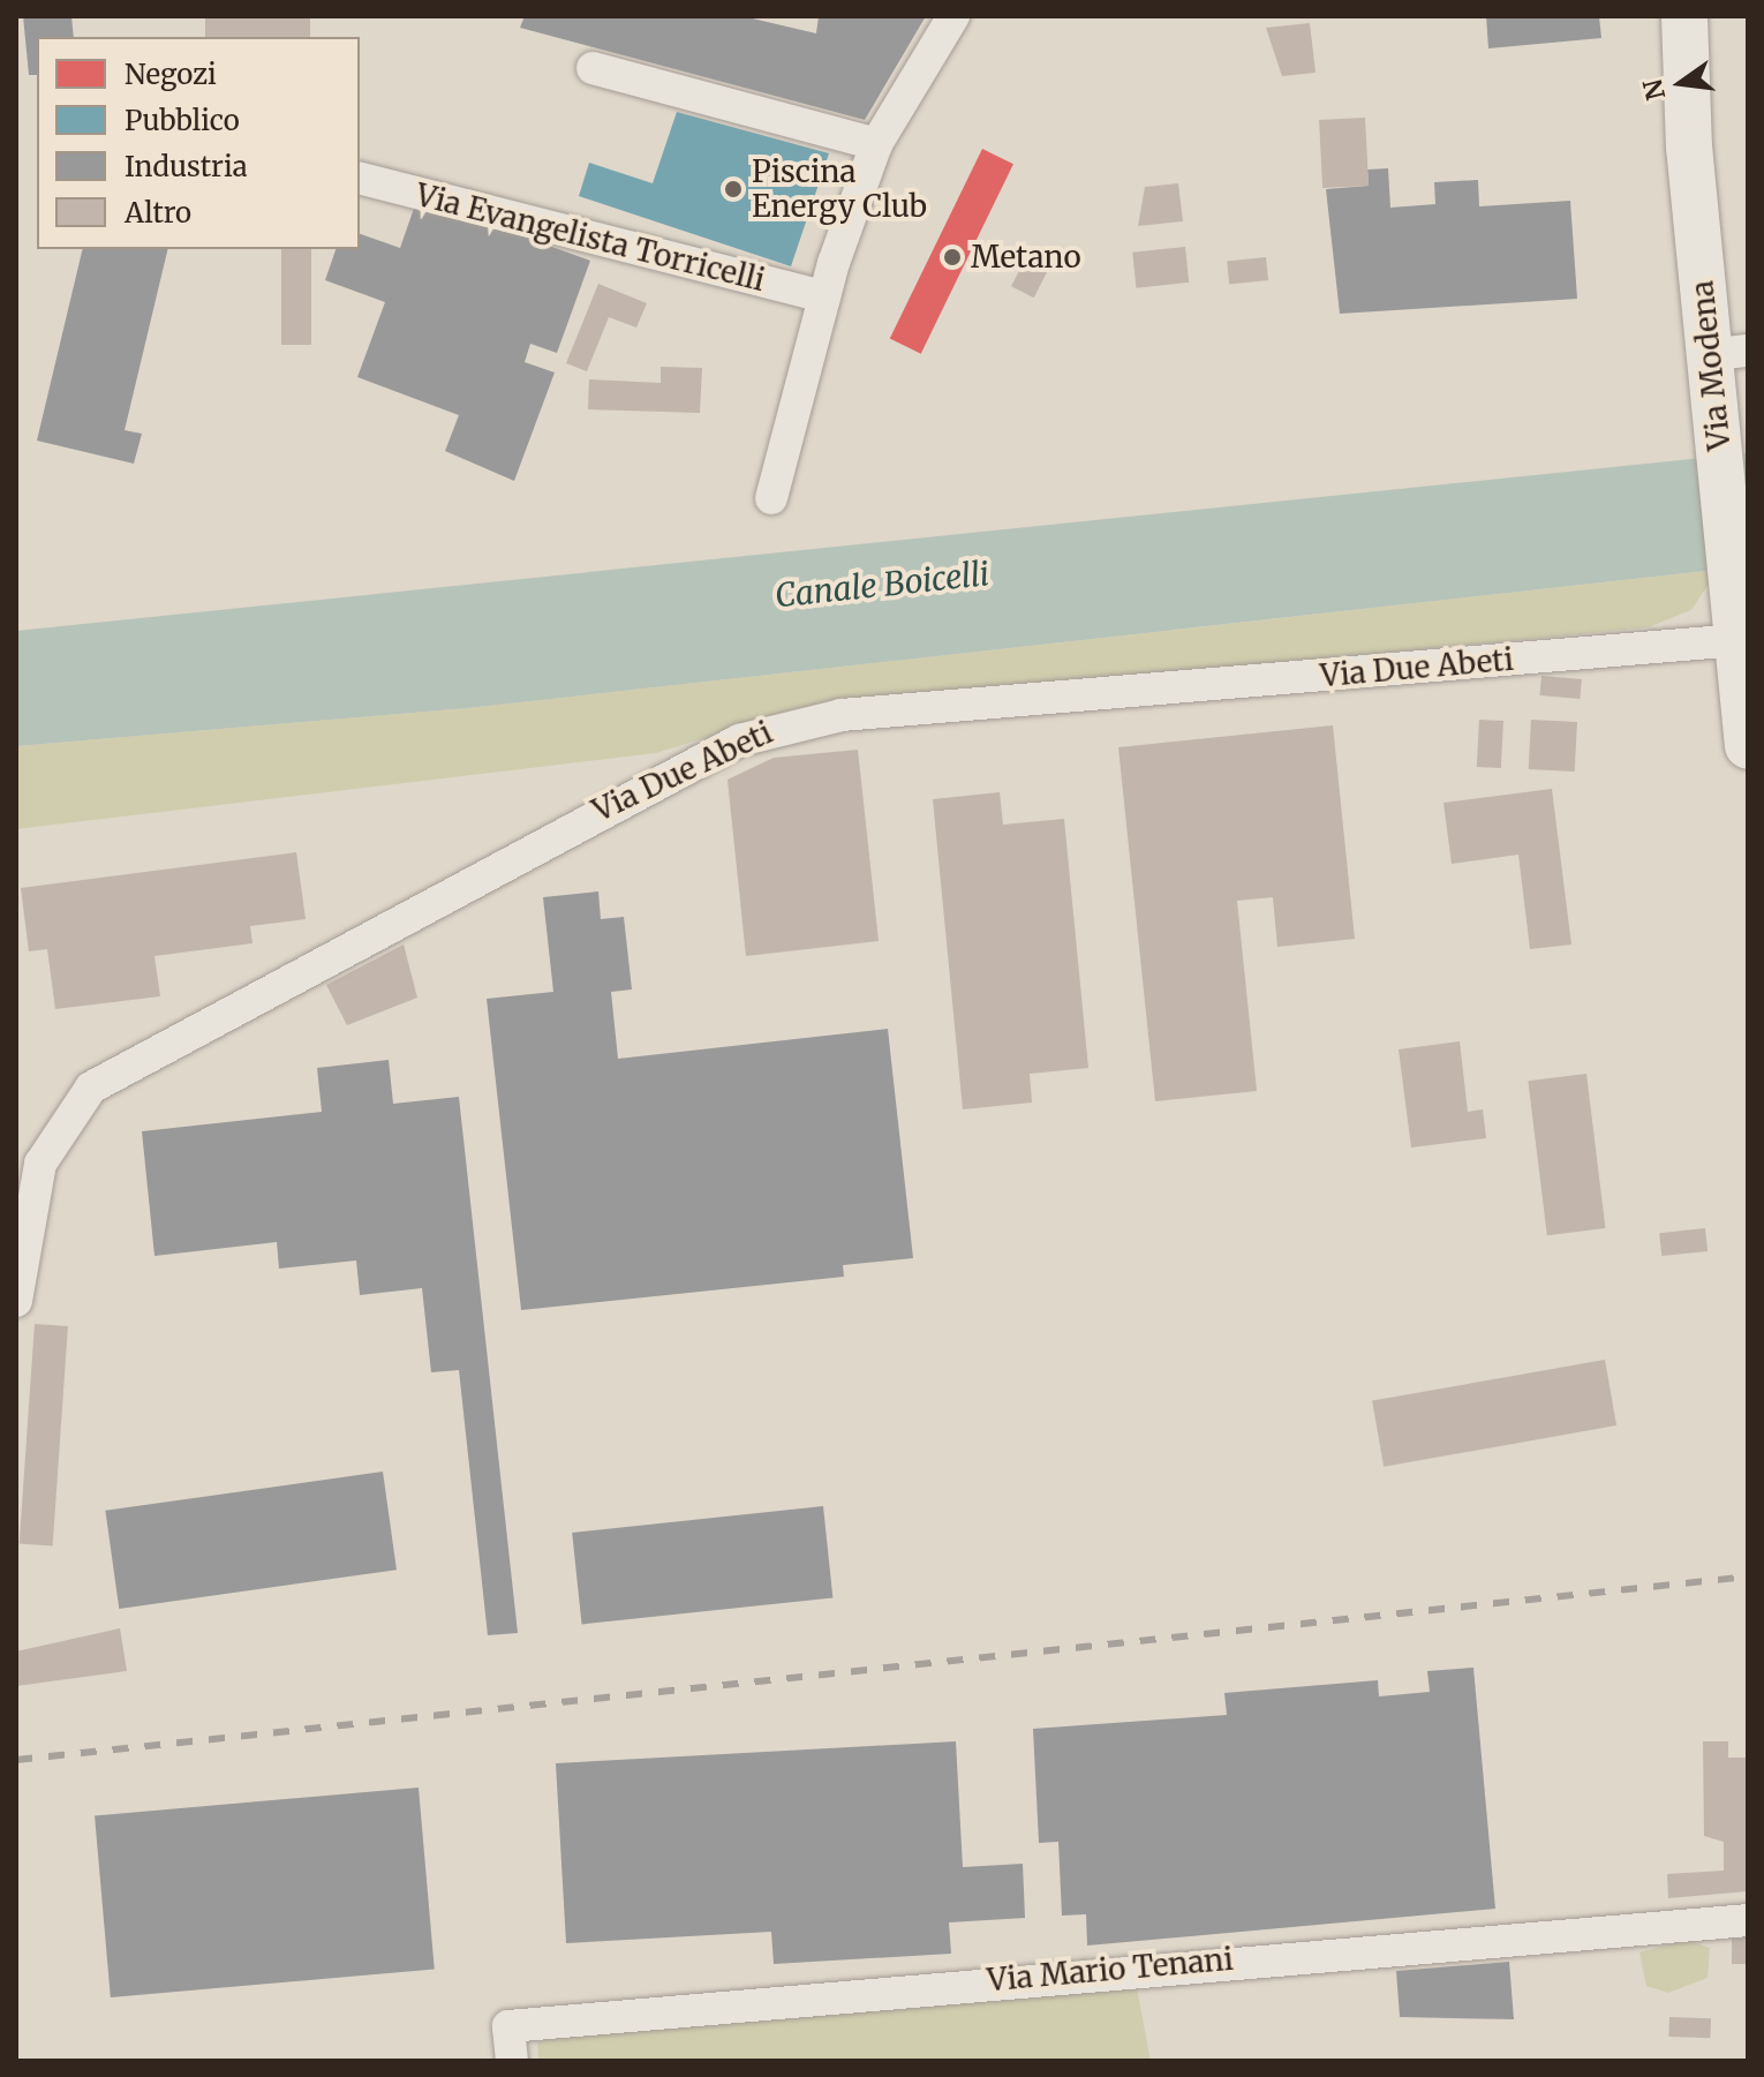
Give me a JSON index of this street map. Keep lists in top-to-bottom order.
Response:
{
  "streets": {
    "main road": ["Via Modena"],
    "street": ["Via Evangelista Torricelli", "Via Due Abeti", "Via Mario Tenani"]
  },
  "crossings": [
    ["Via Modena", "Via Due Abeti"]
  ],
  "water": ["Canale Boicelli"],
  "places": ["Piscina Energy Club", "Metano"],
  "legend": [
    "Negozi",
    "Pubblico",
    "Industria",
    "Altro"
  ],
  "north": "left"
}
